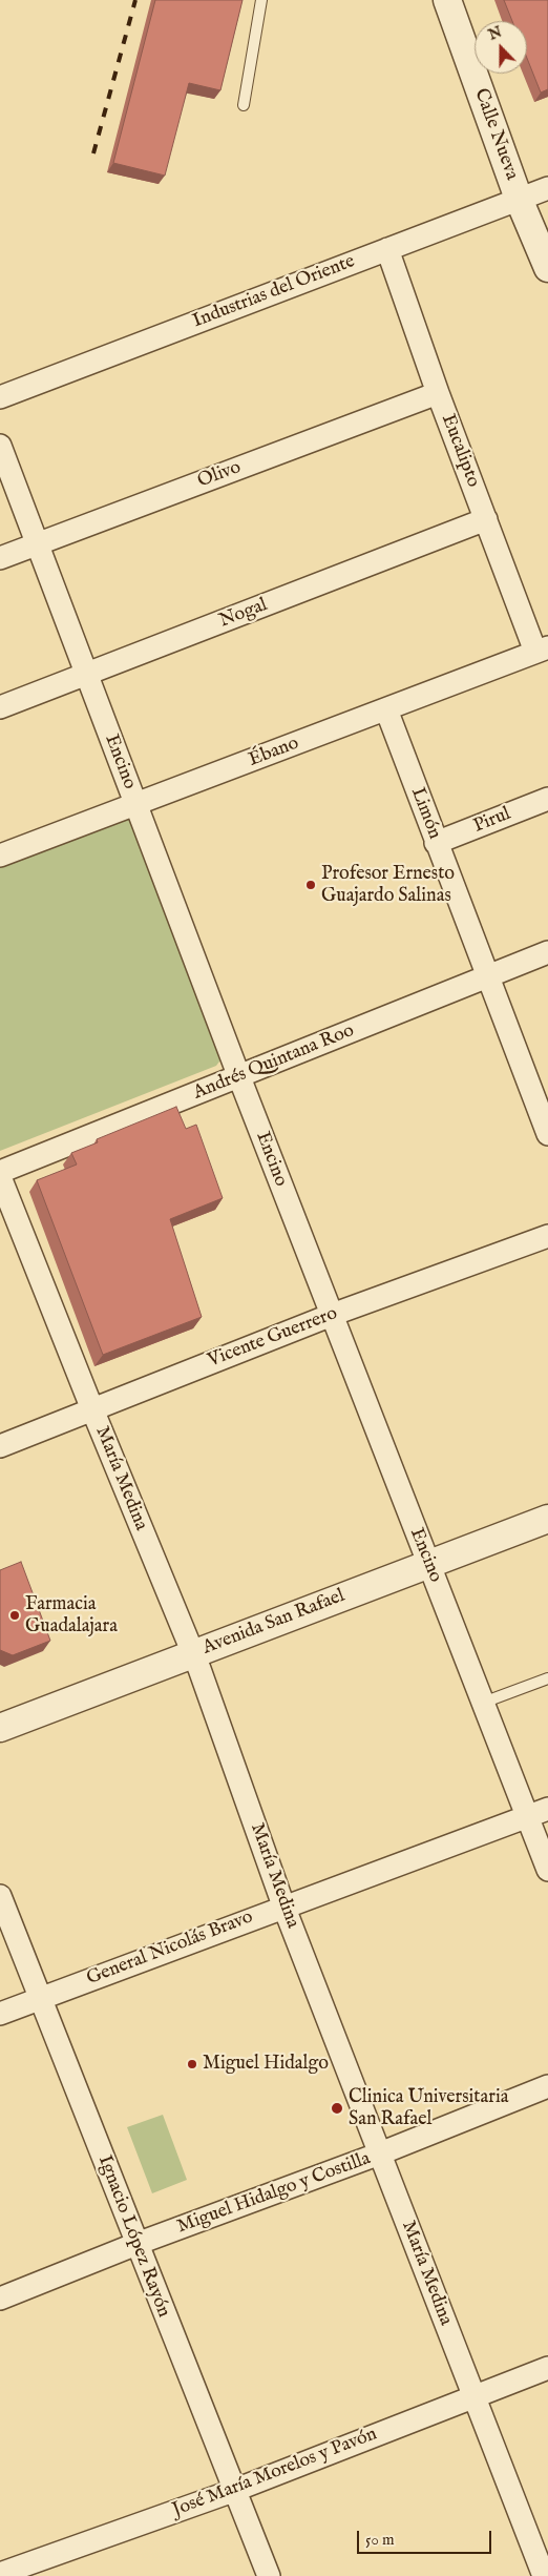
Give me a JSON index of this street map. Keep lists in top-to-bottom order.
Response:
{
  "streets": {
    "street": [
      "Calle Nueva",
      "Industrias del Oriente",
      "Eucalipto",
      "Olivo",
      "Nogal",
      "Ébano",
      "Encino",
      "Limón",
      "Pirul",
      "Andrés Quintana Roo",
      "Vicente Guerrero",
      "María Medina",
      "Avenida San Rafael",
      "General Nicolás Bravo",
      "Miguel Hidalgo y Costilla",
      "Ignacio López Rayón",
      "José María Morelos y Pavón"
    ]
  },
  "crossings": [
    ["Calle Nueva", "Industrias del Oriente"],
    ["Industrias del Oriente", "Eucalipto"],
    ["Eucalipto", "Olivo"],
    ["Eucalipto", "Nogal"],
    ["Eucalipto", "Ébano"],
    ["Olivo", "Encino"],
    ["Nogal", "Encino"],
    ["Ébano", "Encino"],
    ["Ébano", "Limón"],
    ["Encino", "Andrés Quintana Roo"],
    ["Encino", "Vicente Guerrero"],
    ["Encino", "Avenida San Rafael"],
    ["Encino", "General Nicolás Bravo"],
    ["Limón", "Pirul"],
    ["Limón", "Andrés Quintana Roo"],
    ["Vicente Guerrero", "María Medina"],
    ["María Medina", "Avenida San Rafael"],
    ["María Medina", "General Nicolás Bravo"],
    ["María Medina", "Miguel Hidalgo y Costilla"],
    ["María Medina", "José María Morelos y Pavón"],
    ["General Nicolás Bravo", "Ignacio López Rayón"],
    ["Miguel Hidalgo y Costilla", "Ignacio López Rayón"],
    ["Ignacio López Rayón", "José María Morelos y Pavón"]
  ],
  "places": [
    "Profesor Ernesto Guajardo Salinas",
    "Farmacia Guadalajara",
    "Miguel Hidalgo",
    "Clinica Universitaria San Rafael"
  ],
  "scale_bar": "50 m",
  "north": "top"
}
